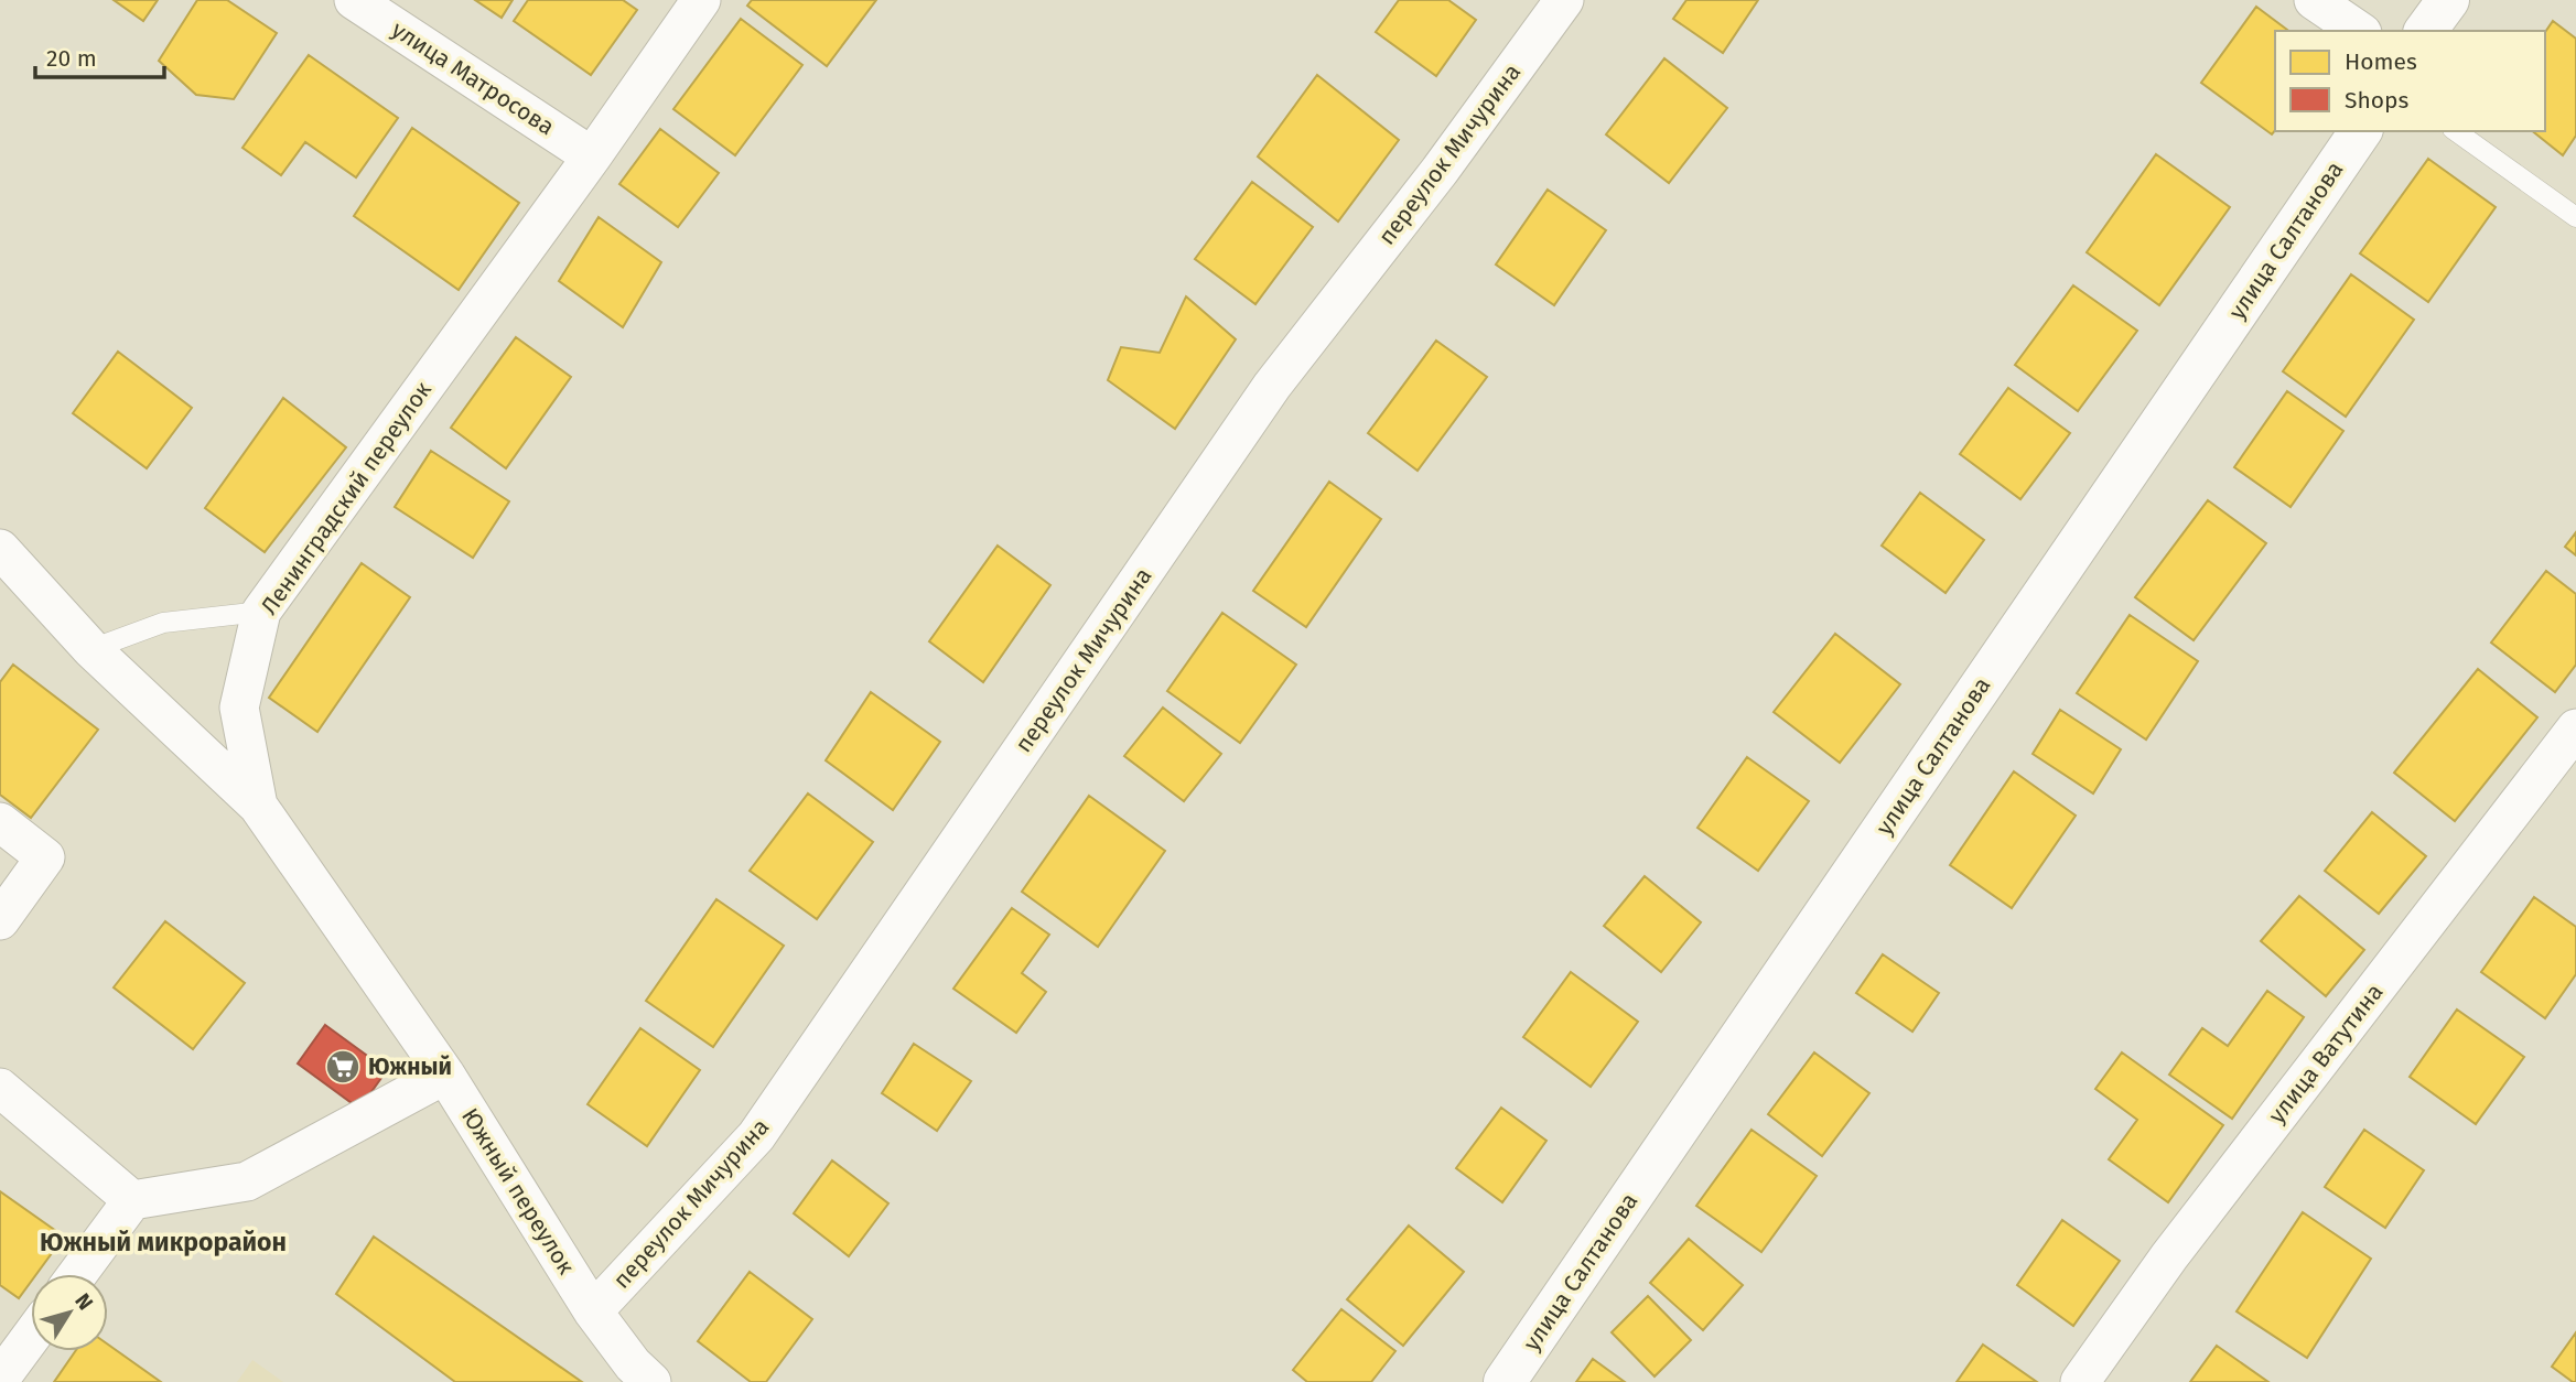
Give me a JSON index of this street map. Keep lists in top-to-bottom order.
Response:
{
  "streets": {
    "main road": ["улица Салтанова"],
    "street": [
      "улица Матросова",
      "переулок Мичурина",
      "Ленинградский переулок",
      "улица Ватутина",
      "Южный переулок"
    ]
  },
  "crossings": [
    ["улица Матросова", "Ленинградский переулок"],
    ["переулок Мичурина", "Южный переулок"],
    ["Ленинградский переулок", "Южный переулок"]
  ],
  "districts": ["Южный микрорайон"],
  "places": {
    "supermarket": ["Южный"]
  },
  "legend": ["Homes", "Shops"],
  "scale_bar": "20 m",
  "north": "top right"
}
